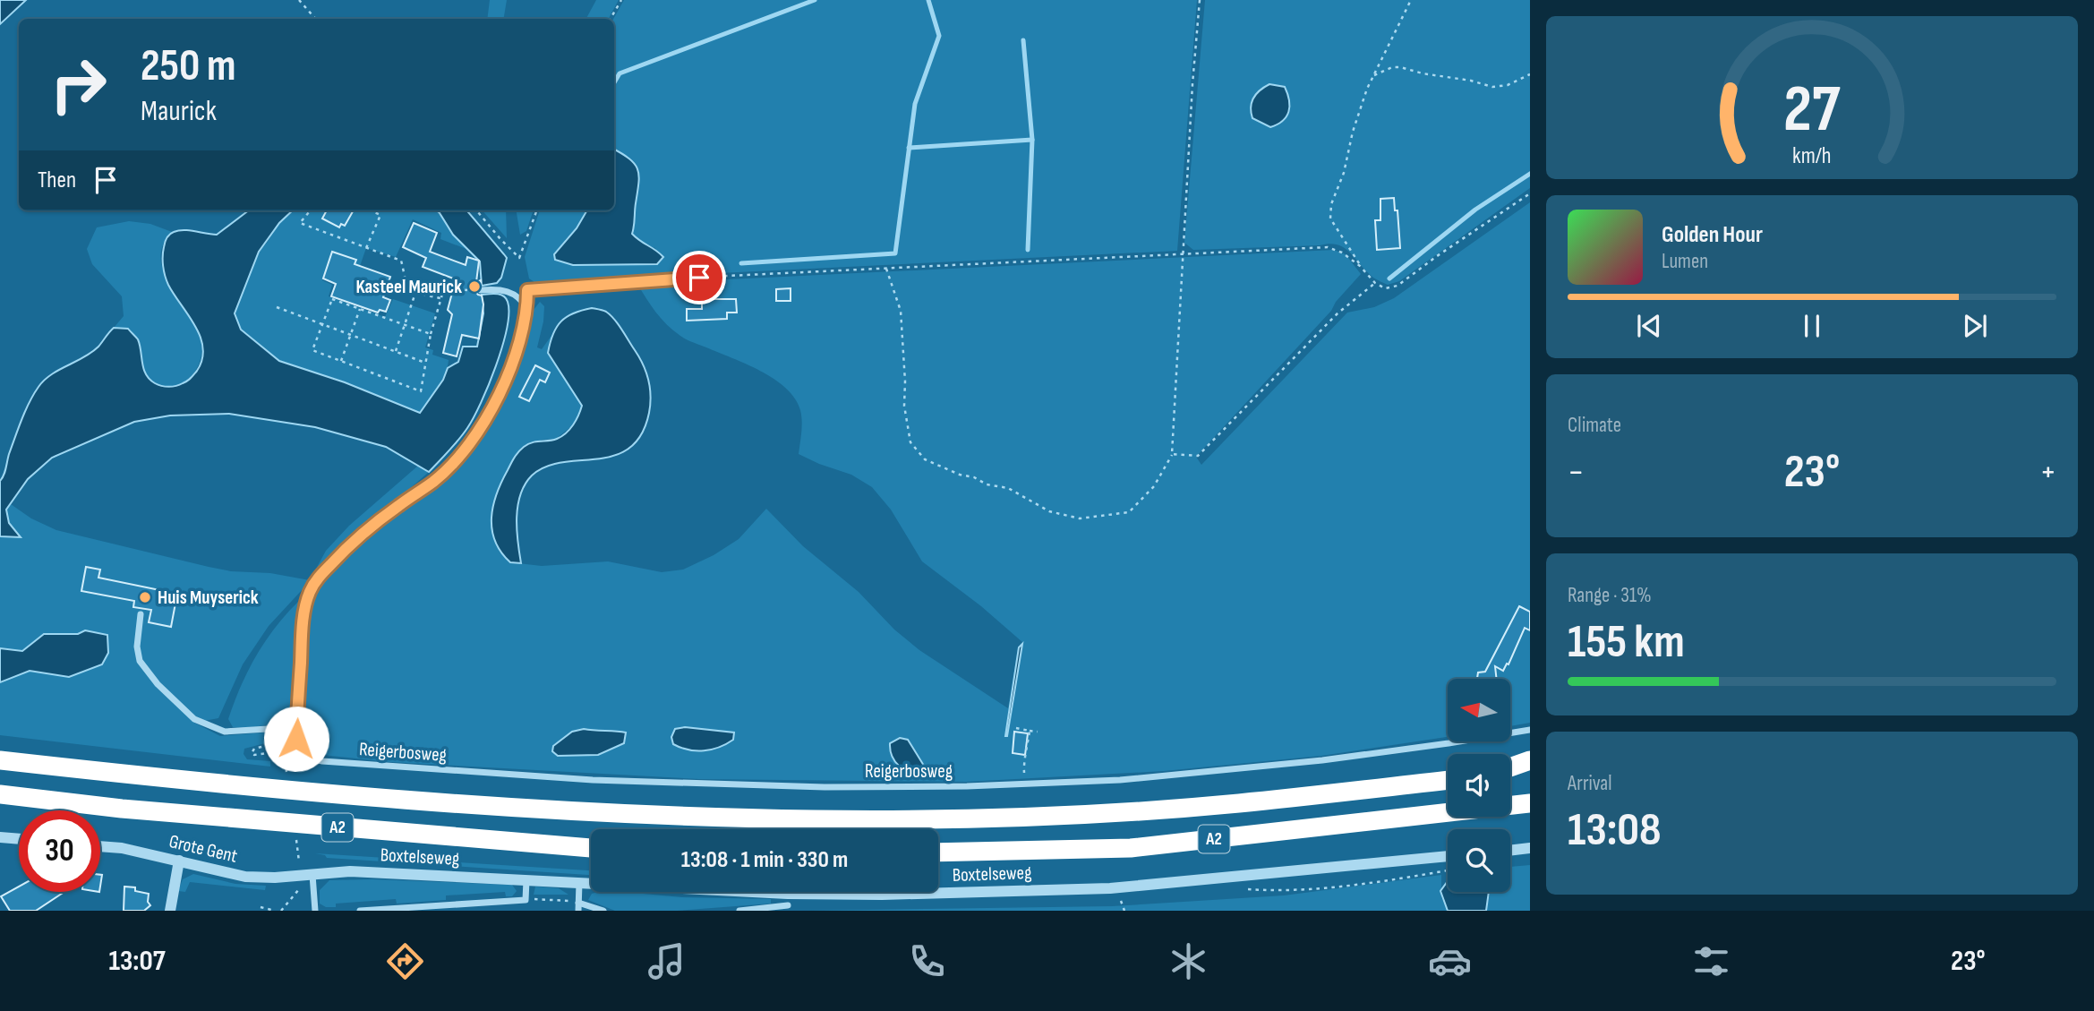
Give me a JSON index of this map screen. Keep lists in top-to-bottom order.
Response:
{
  "streets": {
    "highway": ["A2"],
    "street": ["Reigerbosweg", "Grote Gent", "Boxtelseweg"]
  },
  "crossings": [
    ["Grote Gent", "Boxtelseweg"]
  ],
  "places": ["Kasteel Maurick", "Huis Muyserick"],
  "north": "left",
  "page": {
    "turn": ["250 m", "Maurick"],
    "then": "Then",
    "song": ["Golden Hour", "Lumen"],
    "tile": [
      "Climate",
      ["Range · 31%", "155 km"],
      ["Arrival", "13:08"]
    ],
    "heat": ["−", "23°", "+"],
    "limit": "30",
    "trip": "13:08 · 1 min · 330 m",
    "tabs": ["13:07", "23°"],
    "gauge": ["27", "km/h"]
  }
}
